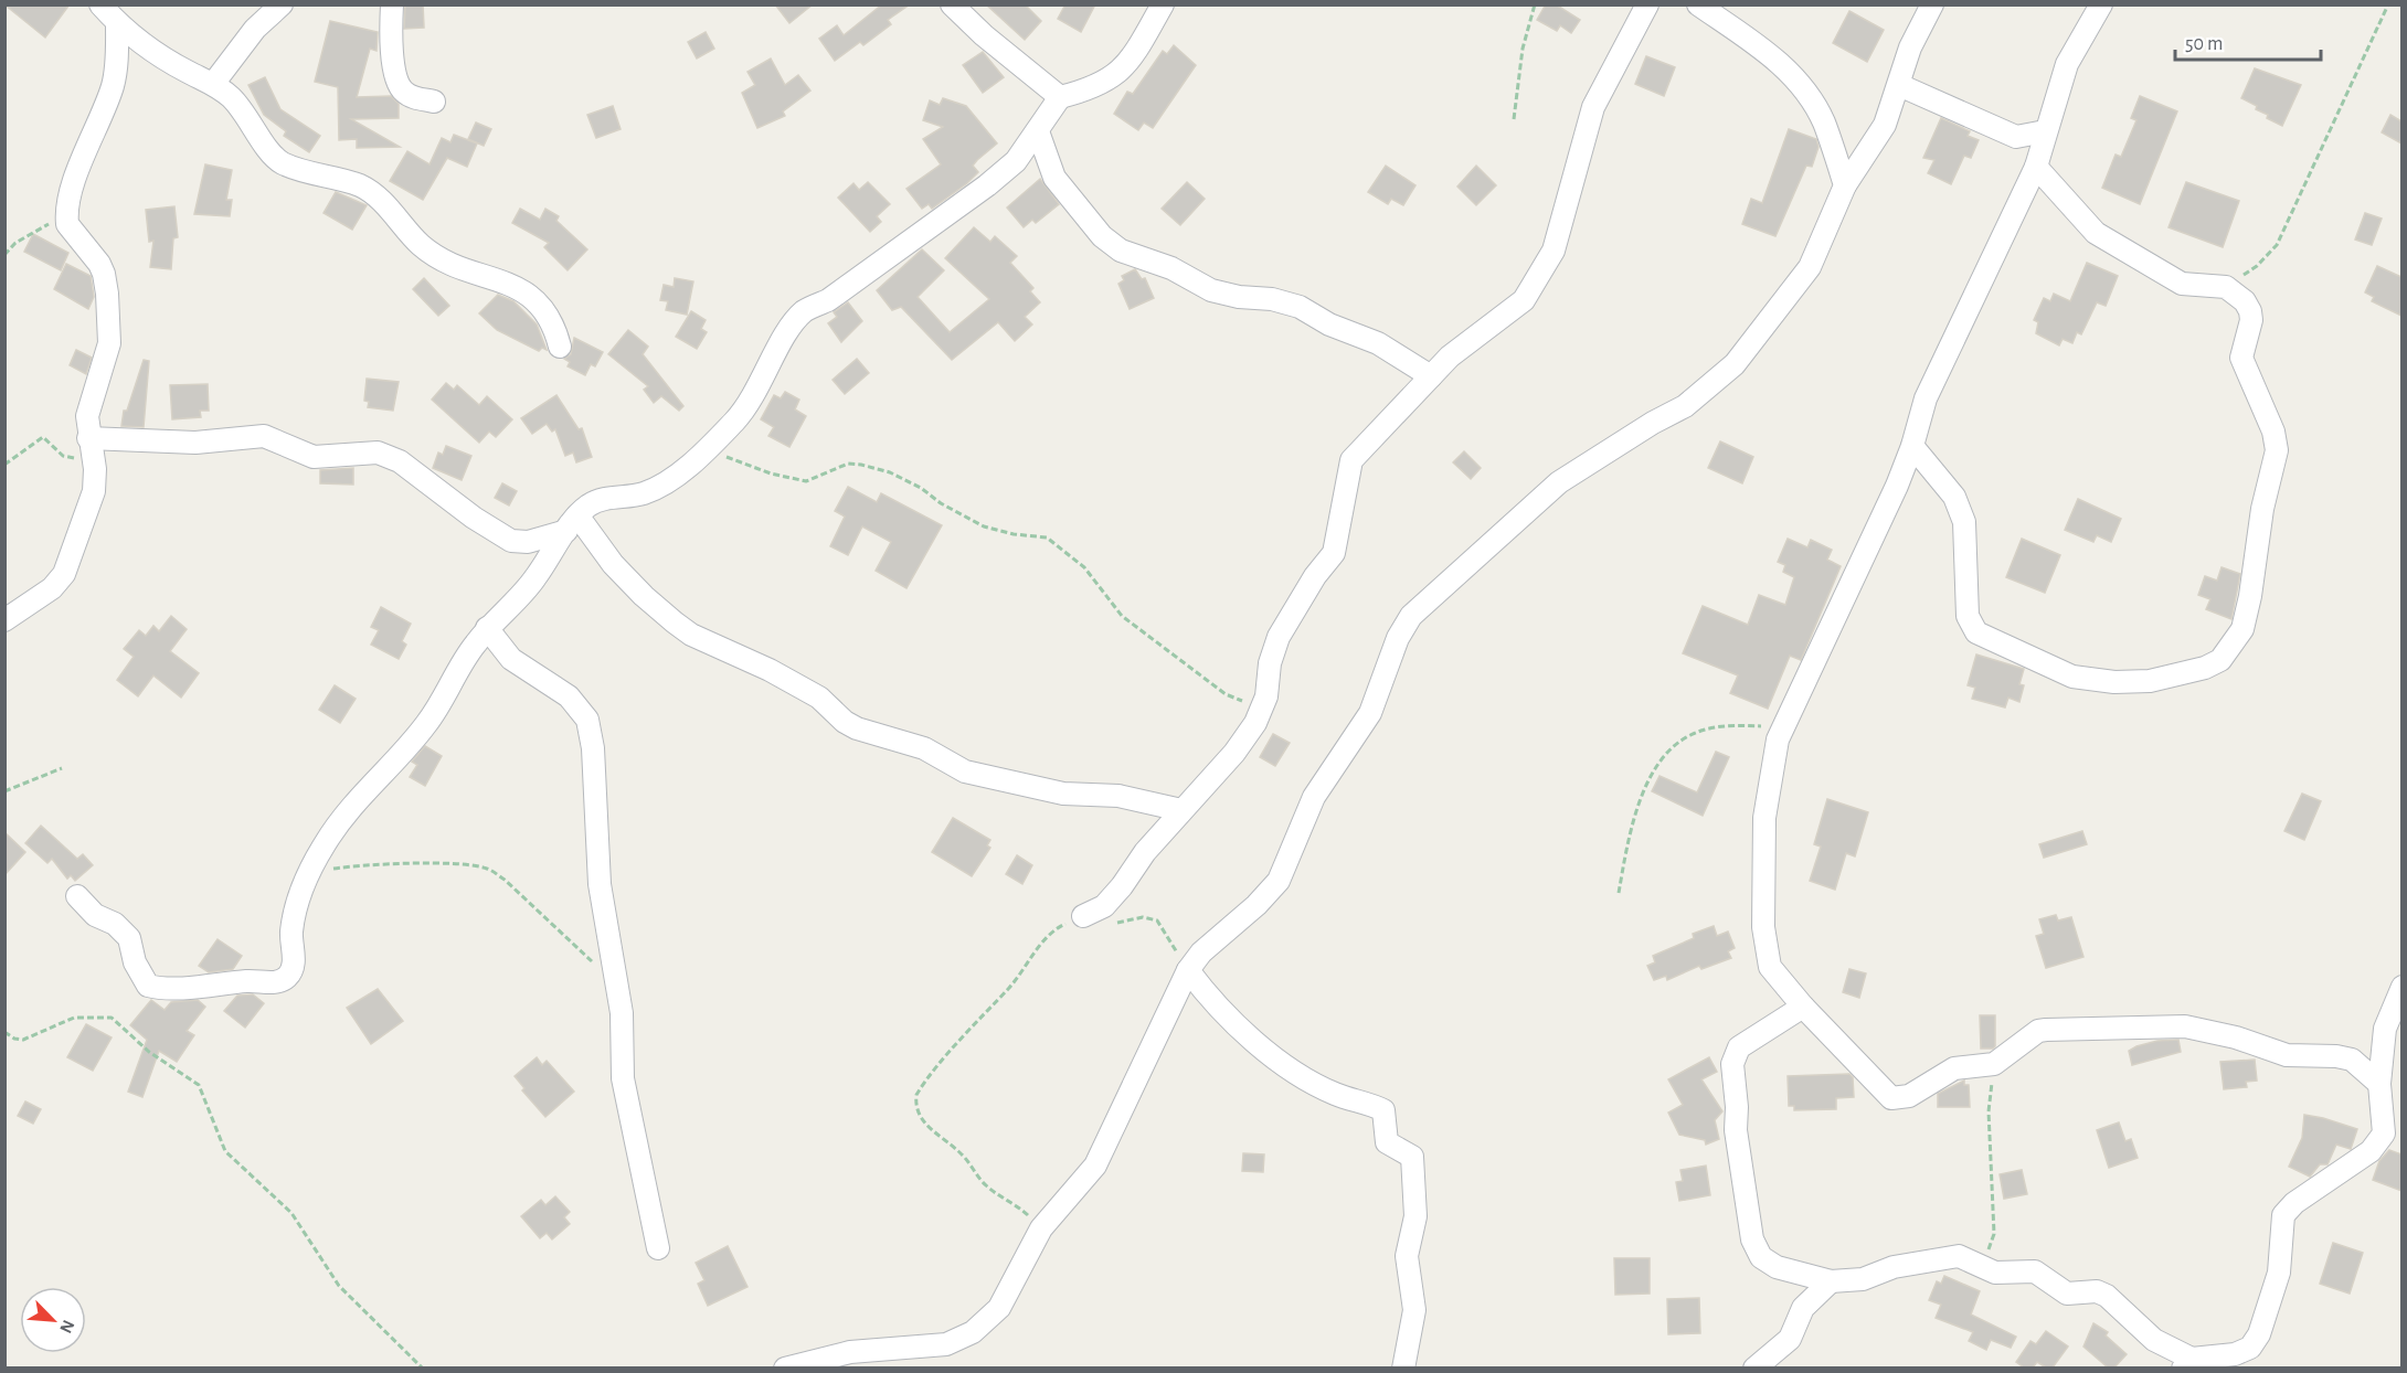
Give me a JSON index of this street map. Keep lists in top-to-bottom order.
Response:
{
  "scale_bar": "50 m",
  "north": "bottom right"
}
